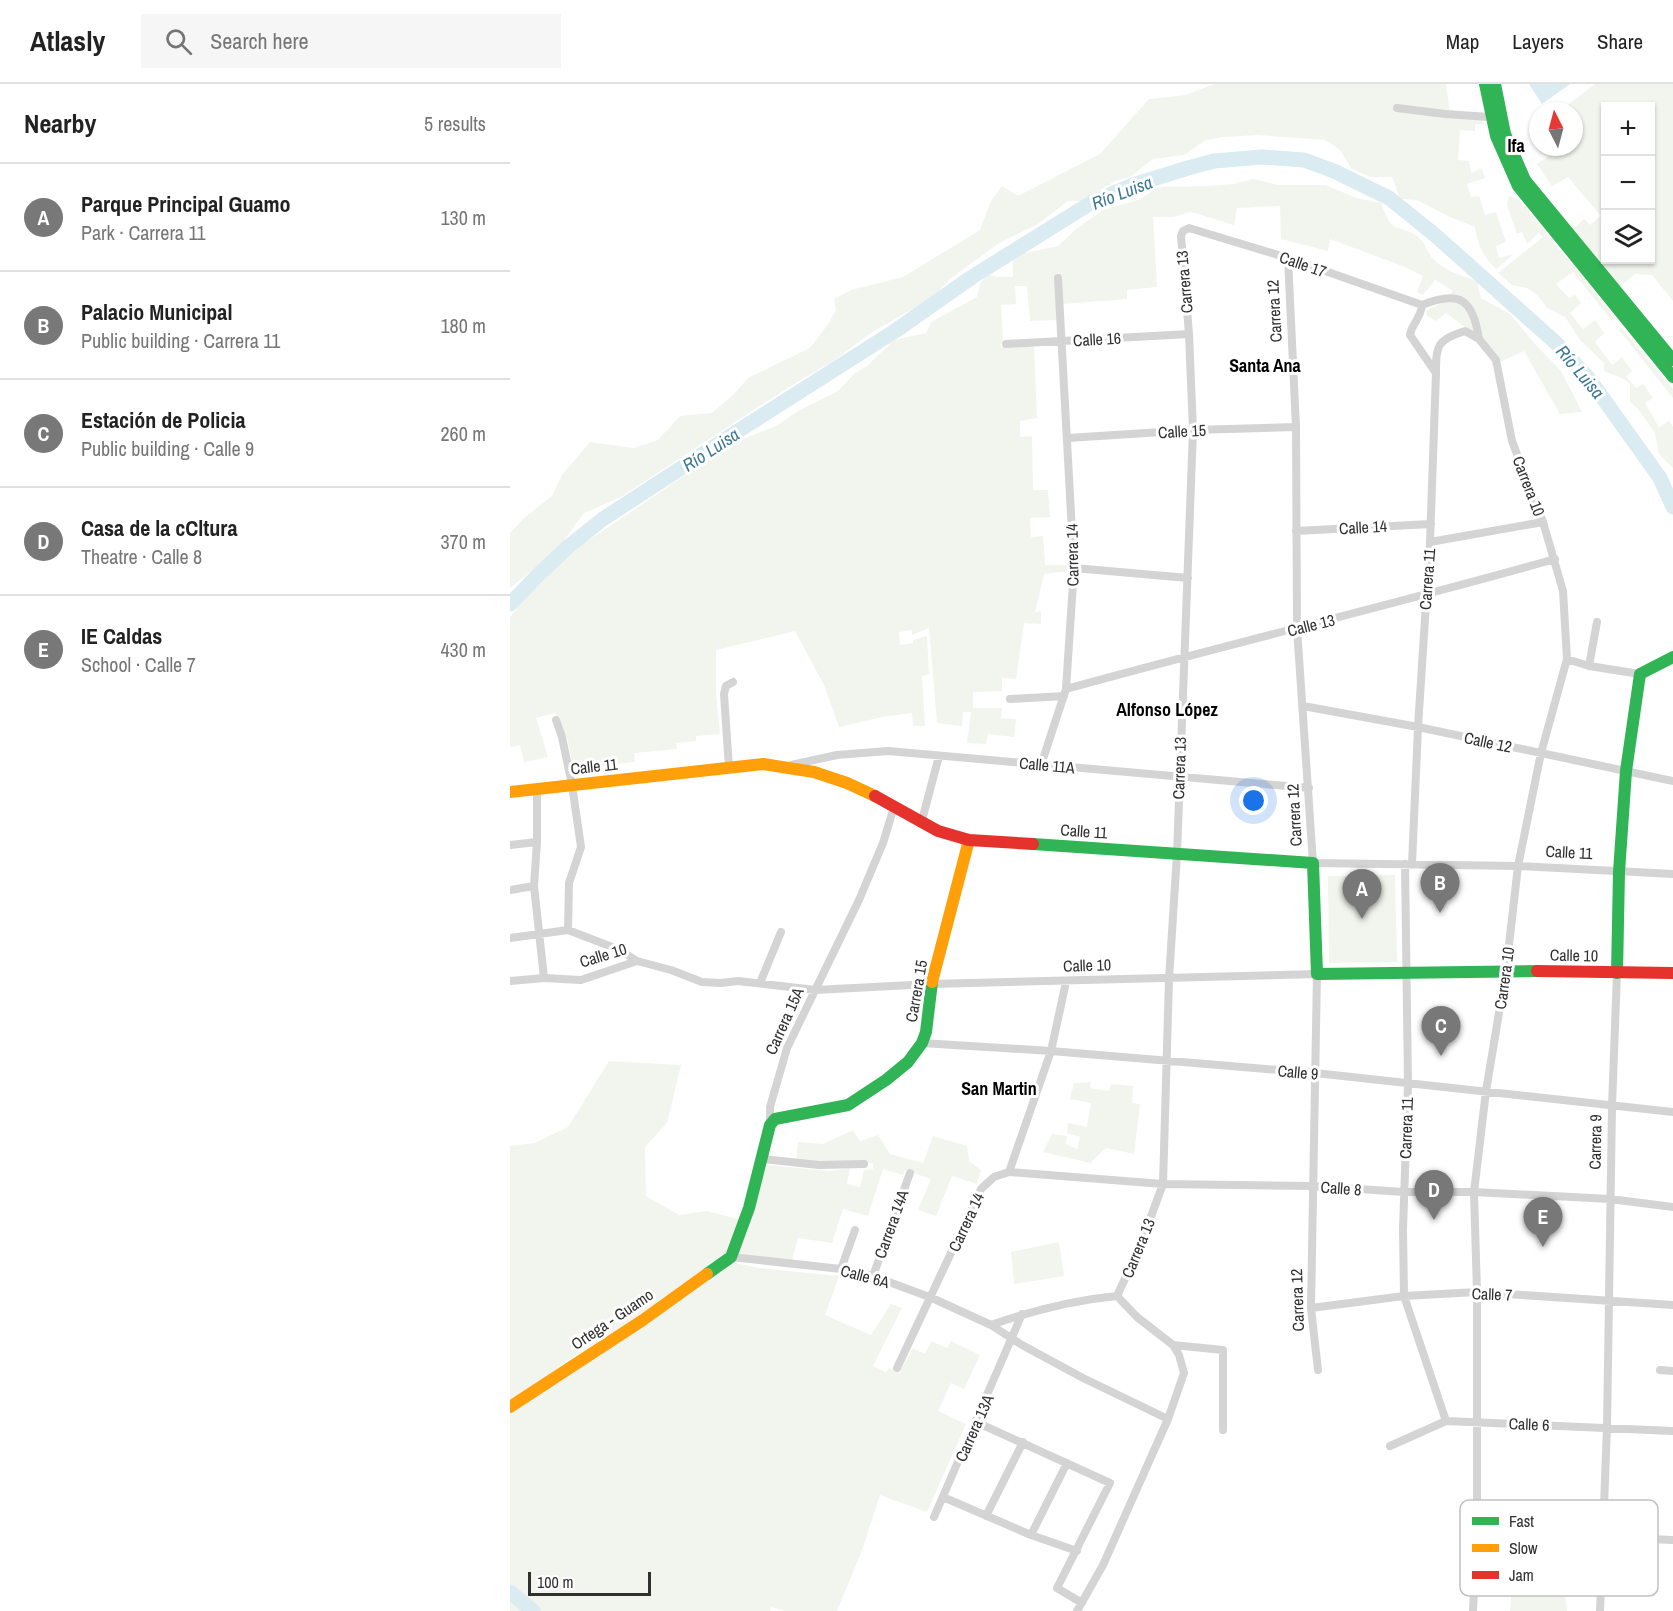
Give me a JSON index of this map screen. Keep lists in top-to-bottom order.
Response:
{
  "streets": {
    "street": [
      "Calle 17",
      "Carrera 13",
      "Carrera 12",
      "Calle 16",
      "Calle 15",
      "Carrera 10",
      "Calle 14",
      "Carrera 14",
      "Carrera 11",
      "Calle 13",
      "Calle 12",
      "Calle 11A",
      "Calle 11",
      "Calle 10",
      "Carrera 15",
      "Carrera 15A",
      "Calle 9",
      "Carrera 9",
      "Calle 8",
      "Carrera 14A",
      "Calle 6A",
      "Calle 7",
      "Ortega - Guamo",
      "Calle 6",
      "Carrera 13A"
    ]
  },
  "crossings": [
    ["Calle 17", "Carrera 13"],
    ["Calle 17", "Carrera 12"],
    ["Carrera 13", "Calle 16"],
    ["Carrera 13", "Calle 15"],
    ["Carrera 13", "Calle 13"],
    ["Carrera 13", "Calle 11A"],
    ["Carrera 13", "Calle 11"],
    ["Carrera 13", "Calle 10"],
    ["Carrera 13", "Calle 9"],
    ["Carrera 13", "Calle 8"],
    ["Carrera 12", "Calle 15"],
    ["Carrera 12", "Calle 14"],
    ["Carrera 12", "Calle 13"],
    ["Carrera 12", "Calle 12"],
    ["Carrera 12", "Calle 11A"],
    ["Carrera 12", "Calle 11"],
    ["Carrera 12", "Calle 10"],
    ["Carrera 12", "Calle 9"],
    ["Carrera 12", "Calle 8"],
    ["Carrera 12", "Calle 7"],
    ["Calle 16", "Carrera 14"],
    ["Calle 15", "Carrera 14"],
    ["Carrera 10", "Carrera 11"],
    ["Carrera 10", "Calle 13"],
    ["Carrera 10", "Calle 12"],
    ["Carrera 10", "Calle 11"],
    ["Carrera 10", "Calle 10"],
    ["Carrera 10", "Calle 9"],
    ["Carrera 10", "Calle 8"],
    ["Carrera 10", "Calle 7"],
    ["Carrera 10", "Calle 6"],
    ["Calle 14", "Carrera 11"],
    ["Carrera 14", "Calle 13"],
    ["Carrera 14", "Calle 11A"],
    ["Carrera 14", "Calle 8"],
    ["Carrera 14", "Calle 6A"],
    ["Carrera 11", "Calle 13"],
    ["Carrera 11", "Calle 12"],
    ["Carrera 11", "Calle 11"],
    ["Carrera 11", "Calle 10"],
    ["Carrera 11", "Calle 9"],
    ["Carrera 11", "Calle 8"],
    ["Carrera 11", "Calle 7"],
    ["Carrera 11", "Calle 6"],
    ["Calle 12", "Carrera 9"],
    ["Calle 11A", "Calle 11"],
    ["Calle 11", "Carrera 15"],
    ["Calle 11", "Carrera 15A"],
    ["Calle 11", "Carrera 9"],
    ["Calle 10", "Carrera 15"],
    ["Calle 10", "Carrera 15A"],
    ["Calle 10", "Carrera 9"],
    ["Carrera 15", "Carrera 15A"],
    ["Carrera 15", "Calle 9"],
    ["Carrera 15A", "Calle 6A"],
    ["Carrera 15A", "Ortega - Guamo"],
    ["Calle 9", "Carrera 9"],
    ["Carrera 9", "Calle 8"],
    ["Carrera 9", "Calle 7"],
    ["Carrera 9", "Calle 6"],
    ["Carrera 14A", "Calle 6A"],
    ["Calle 6A", "Ortega - Guamo"],
    ["Calle 6A", "Carrera 13A"]
  ],
  "districts": [
    "Ifa",
    "Santa Ana",
    "Alfonso López",
    "San Martin"
  ],
  "water": ["Río Luisa"],
  "legend": ["Fast", "Slow", "Jam"],
  "scale_bar": "100 m",
  "north": "top",
  "page": {
    "header": "Atlasly",
    "search": "Search here",
    "nav": ["Map", "Layers", "Share"],
    "heading": ["Nearby", "5 results"],
    "map_buttons": ["+", "−"],
    "list": [
      {
        "mark": "A",
        "name": "Parque Principal Guamo",
        "note": "Park · Carrera 11",
        "value": "130 m"
      },
      {
        "mark": "B",
        "name": "Palacio Municipal",
        "note": "Public building · Carrera 11",
        "value": "180 m"
      },
      {
        "mark": "C",
        "name": "Estación de Policia",
        "note": "Public building · Calle 9",
        "value": "260 m"
      },
      {
        "mark": "D",
        "name": "Casa de la cCltura",
        "note": "Theatre · Calle 8",
        "value": "370 m"
      },
      {
        "mark": "E",
        "name": "IE Caldas",
        "note": "School · Calle 7",
        "value": "430 m"
      }
    ],
    "pins": [
      "B",
      "A",
      "C",
      "D",
      "E"
    ],
    "scale": "100 m"
  }
}
